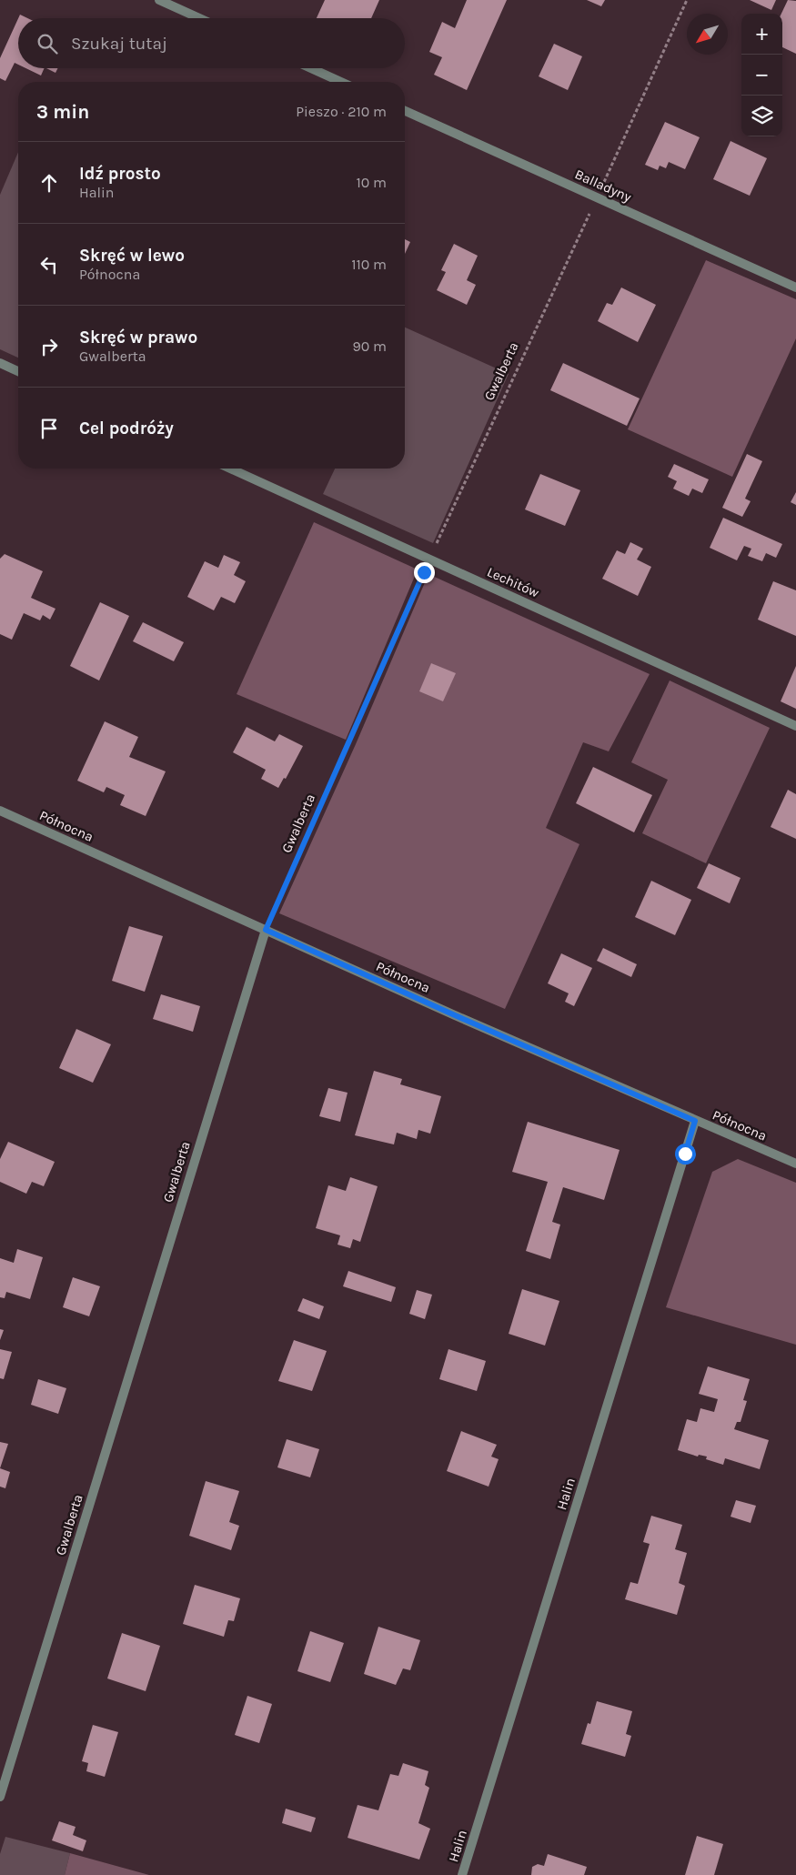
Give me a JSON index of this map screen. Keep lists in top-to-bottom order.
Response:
{
  "streets": {
    "street": [
      "Balladyny",
      "Gwalberta",
      "Lechitów",
      "Północna",
      "Halin"
    ]
  },
  "crossings": [
    ["Gwalberta", "Północna"],
    ["Północna", "Halin"]
  ],
  "north": "bottom left",
  "page": {
    "map_buttons": ["+", "−"],
    "search": "Szukaj tutaj",
    "heading": ["3 min", "Pieszo · 210 m"],
    "list": [
      ["Idź prosto", "Halin", "10 m"],
      ["Skręć w lewo", "Północna", "110 m"],
      ["Skręć w prawo", "Gwalberta", "90 m"],
      "Cel podróży"
    ]
  }
}
